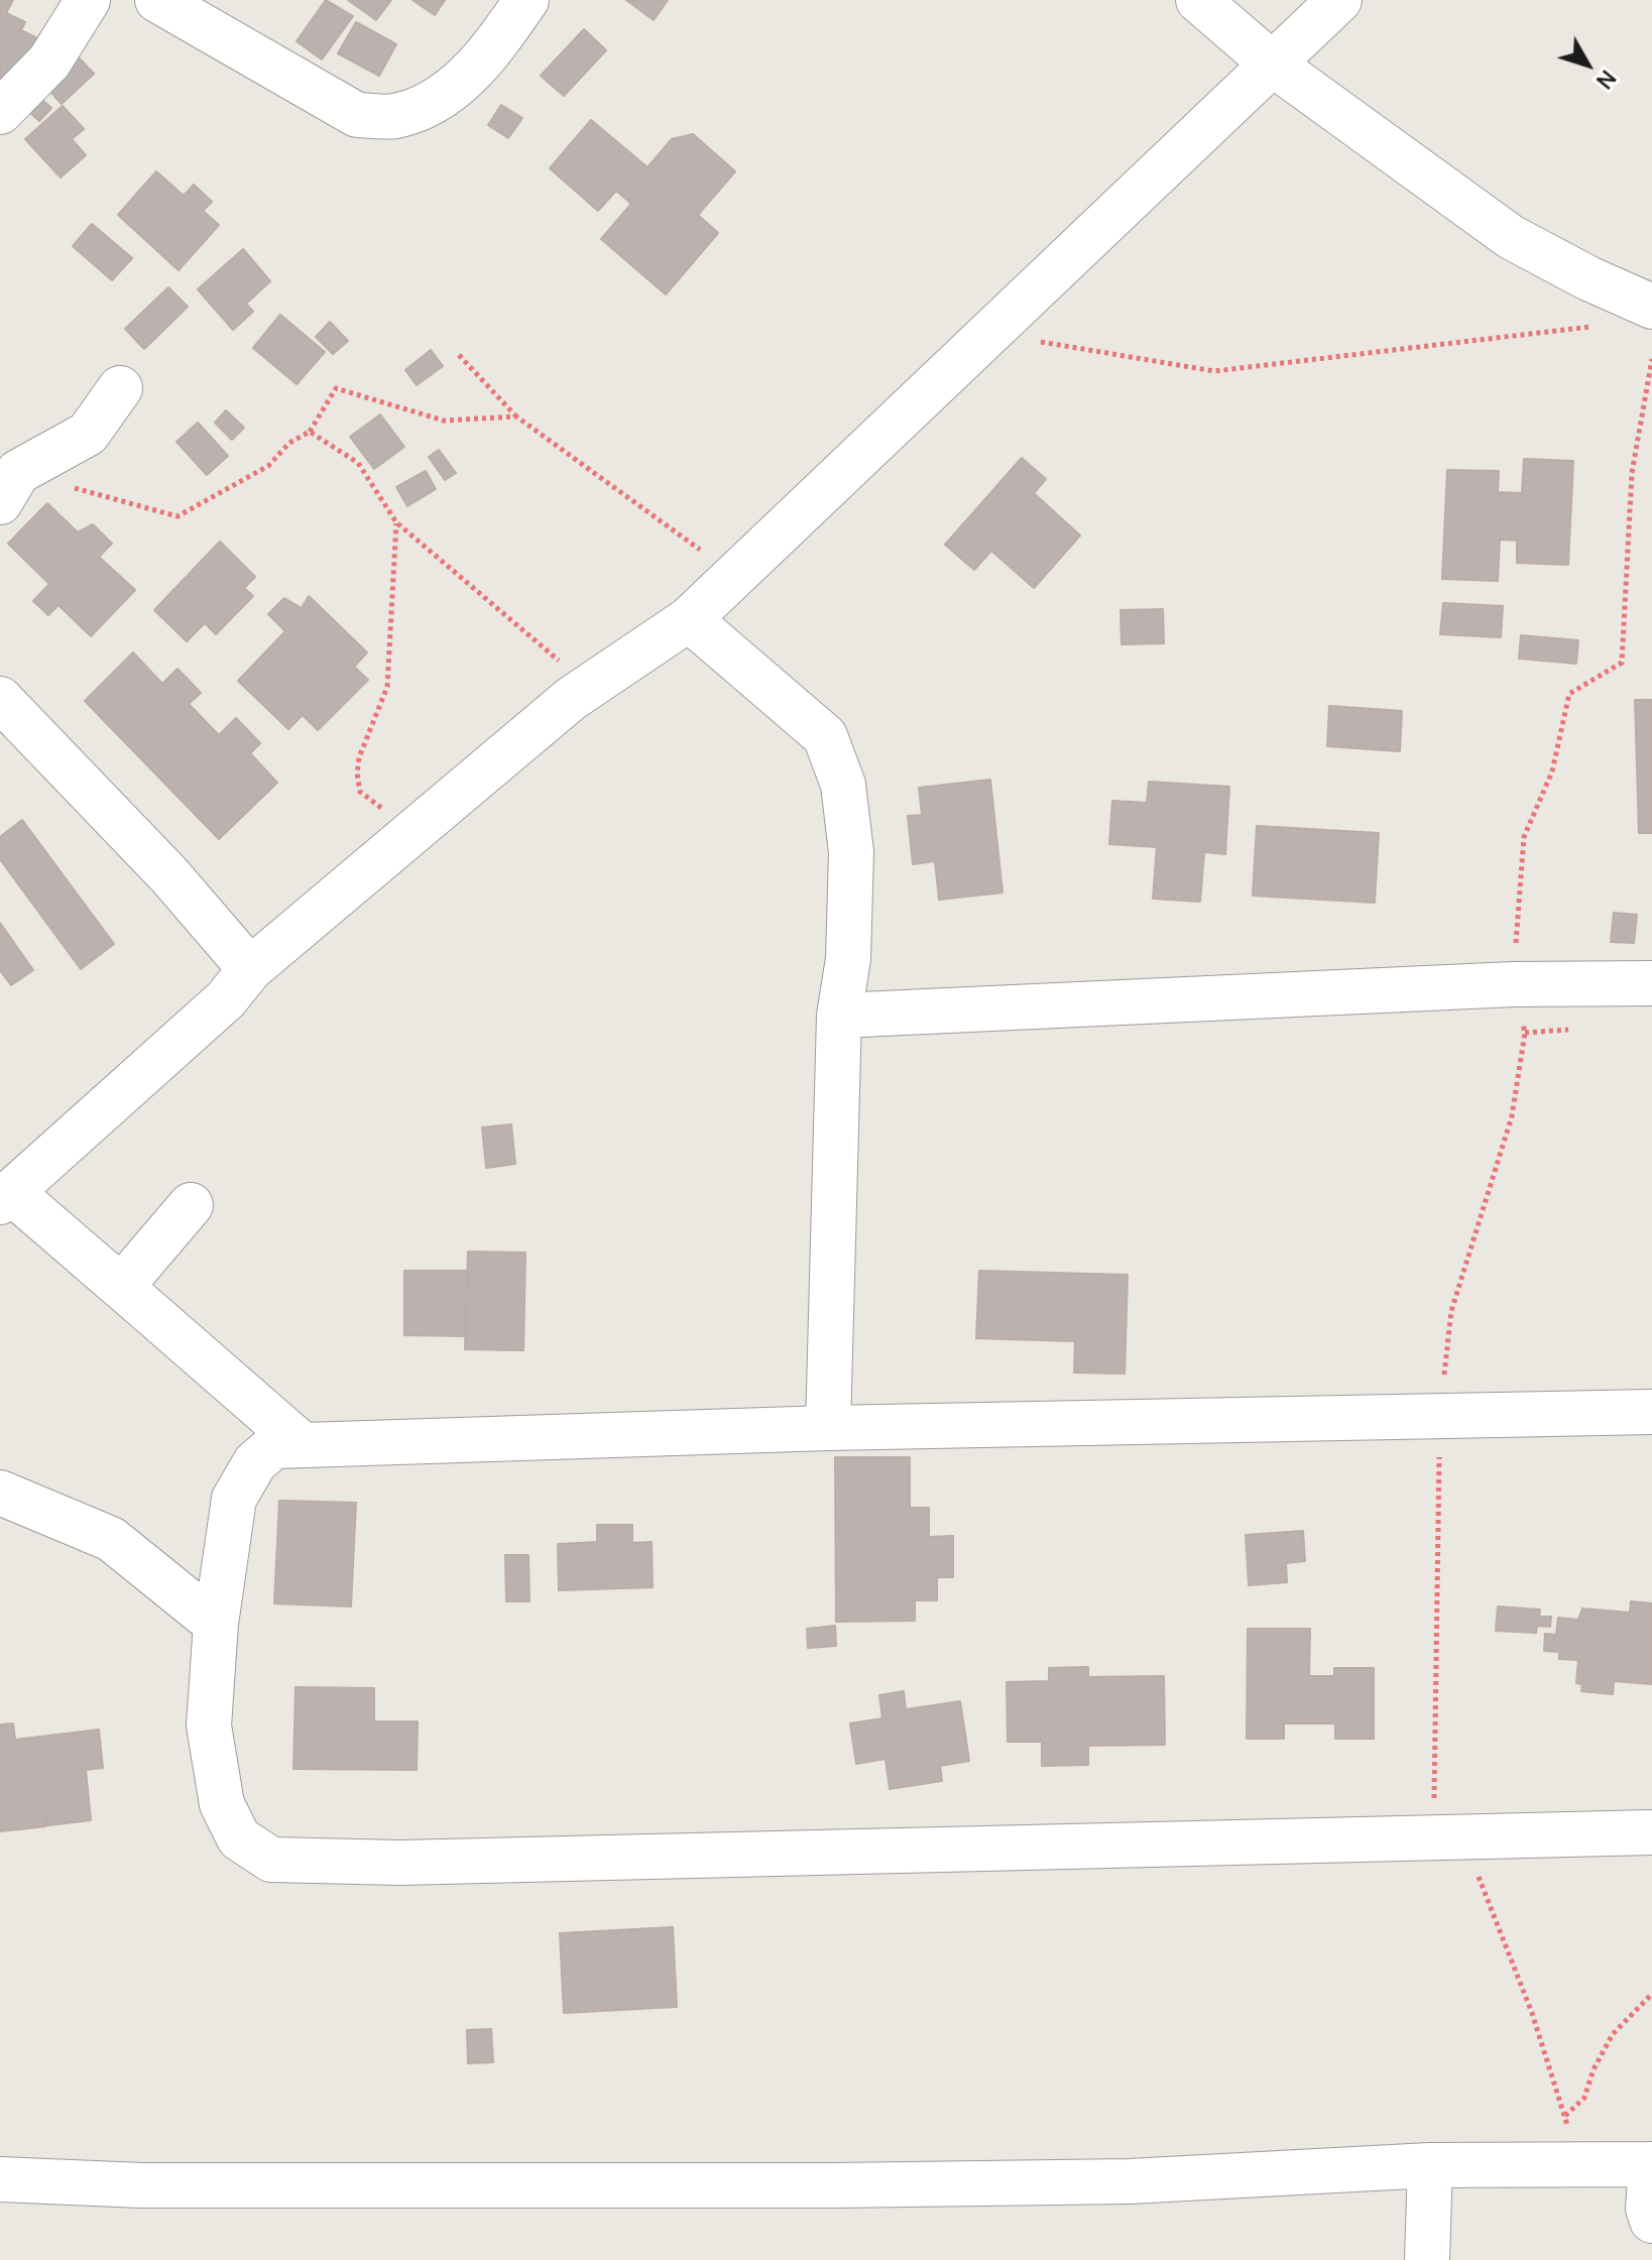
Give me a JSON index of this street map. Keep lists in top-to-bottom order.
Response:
{
  "north": "bottom right"
}
